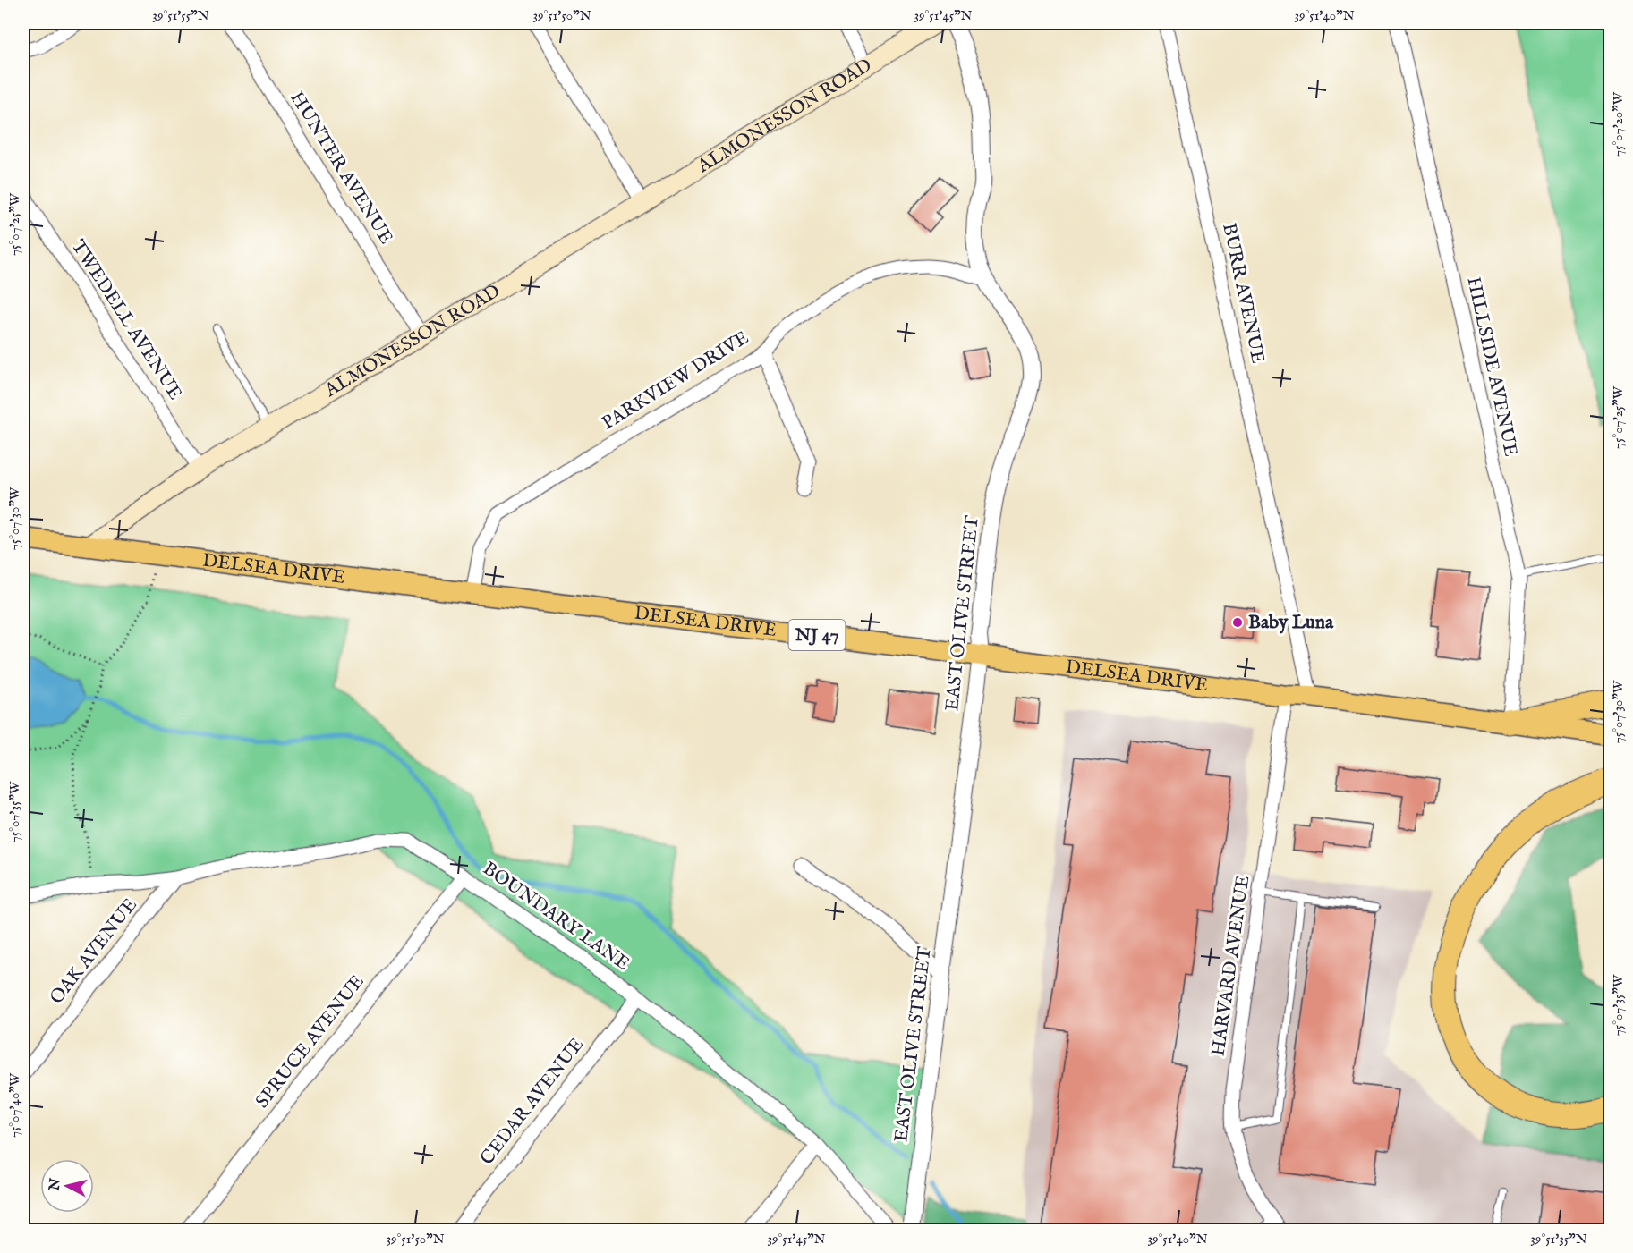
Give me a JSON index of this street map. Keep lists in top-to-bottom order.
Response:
{
  "streets": {
    "main road": ["ALMONESSON ROAD", "DELSEA DRIVE", "NJ 47"],
    "street": [
      "HUNTER AVENUE",
      "BURR AVENUE",
      "TWEDELL AVENUE",
      "HILLSIDE AVENUE",
      "PARKVIEW DRIVE",
      "EAST OLIVE STREET",
      "BOUNDARY LANE",
      "OAK AVENUE",
      "HARVARD AVENUE",
      "SPRUCE AVENUE",
      "CEDAR AVENUE"
    ]
  },
  "crossings": [
    ["ALMONESSON ROAD", "HUNTER AVENUE"],
    ["ALMONESSON ROAD", "TWEDELL AVENUE"],
    ["ALMONESSON ROAD", "DELSEA DRIVE"],
    ["BURR AVENUE", "DELSEA DRIVE"],
    ["HILLSIDE AVENUE", "DELSEA DRIVE"],
    ["PARKVIEW DRIVE", "DELSEA DRIVE"],
    ["PARKVIEW DRIVE", "EAST OLIVE STREET"],
    ["DELSEA DRIVE", "EAST OLIVE STREET"],
    ["DELSEA DRIVE", "HARVARD AVENUE"],
    ["BOUNDARY LANE", "OAK AVENUE"],
    ["BOUNDARY LANE", "SPRUCE AVENUE"],
    ["BOUNDARY LANE", "CEDAR AVENUE"]
  ],
  "places": ["Baby Luna"],
  "north": "left",
  "coordinates": [
    "39°51'55\"N",
    "39°51'50\"N",
    "39°51'45\"N",
    "39°51'40\"N",
    "75°07'20\"W",
    "75°07'25\"W",
    "75°07'30\"W",
    "75°07'35\"W",
    "75°07'40\"W",
    "39°51'35\"N"
  ]
}
